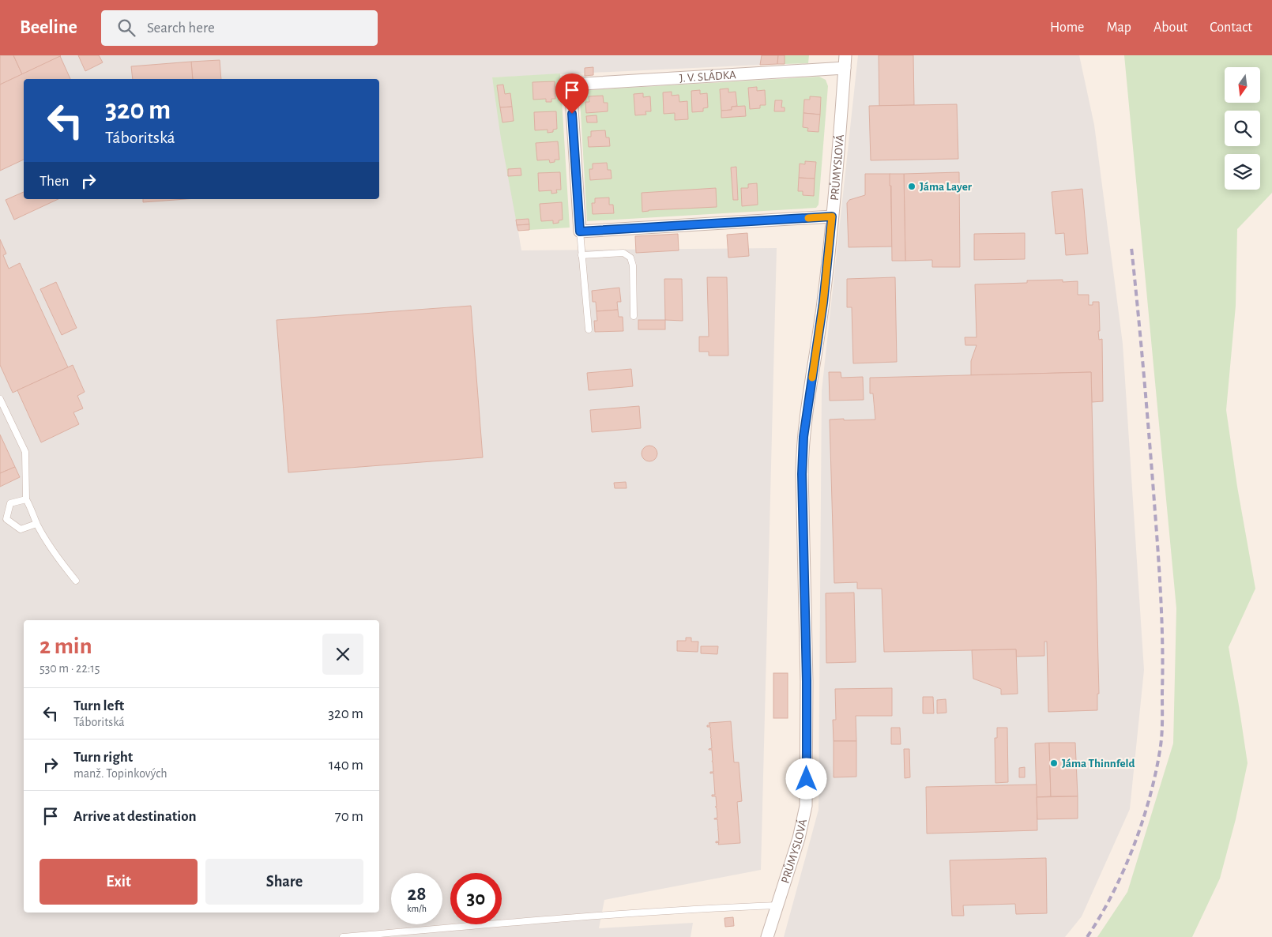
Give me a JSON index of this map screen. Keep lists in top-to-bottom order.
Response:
{
  "streets": {
    "street": ["J. V. SLÁDKA", "PRŮMYSLOVÁ"]
  },
  "crossings": [
    ["J. V. SLÁDKA", "PRŮMYSLOVÁ"]
  ],
  "places": ["Jáma Layer", "Jáma Thinnfeld"],
  "north": "bottom",
  "page": {
    "header": "Beeline",
    "search": "Search here",
    "nav": [
      "Home",
      "Map",
      "About",
      "Contact"
    ],
    "turn": ["320 m", "Táboritská"],
    "then": "Then",
    "heading": ["2 min", "530 m · 22:15"],
    "list": [
      {
        "name": "Turn left",
        "note": "Táboritská",
        "value": "320 m"
      },
      {
        "name": "Turn right",
        "note": "manž. Topinkových",
        "value": "140 m"
      },
      {
        "name": "Arrive at destination",
        "value": "70 m"
      }
    ],
    "buttons": ["Exit", "Share"],
    "speed": "28 km/h",
    "limit": "30"
  }
}
